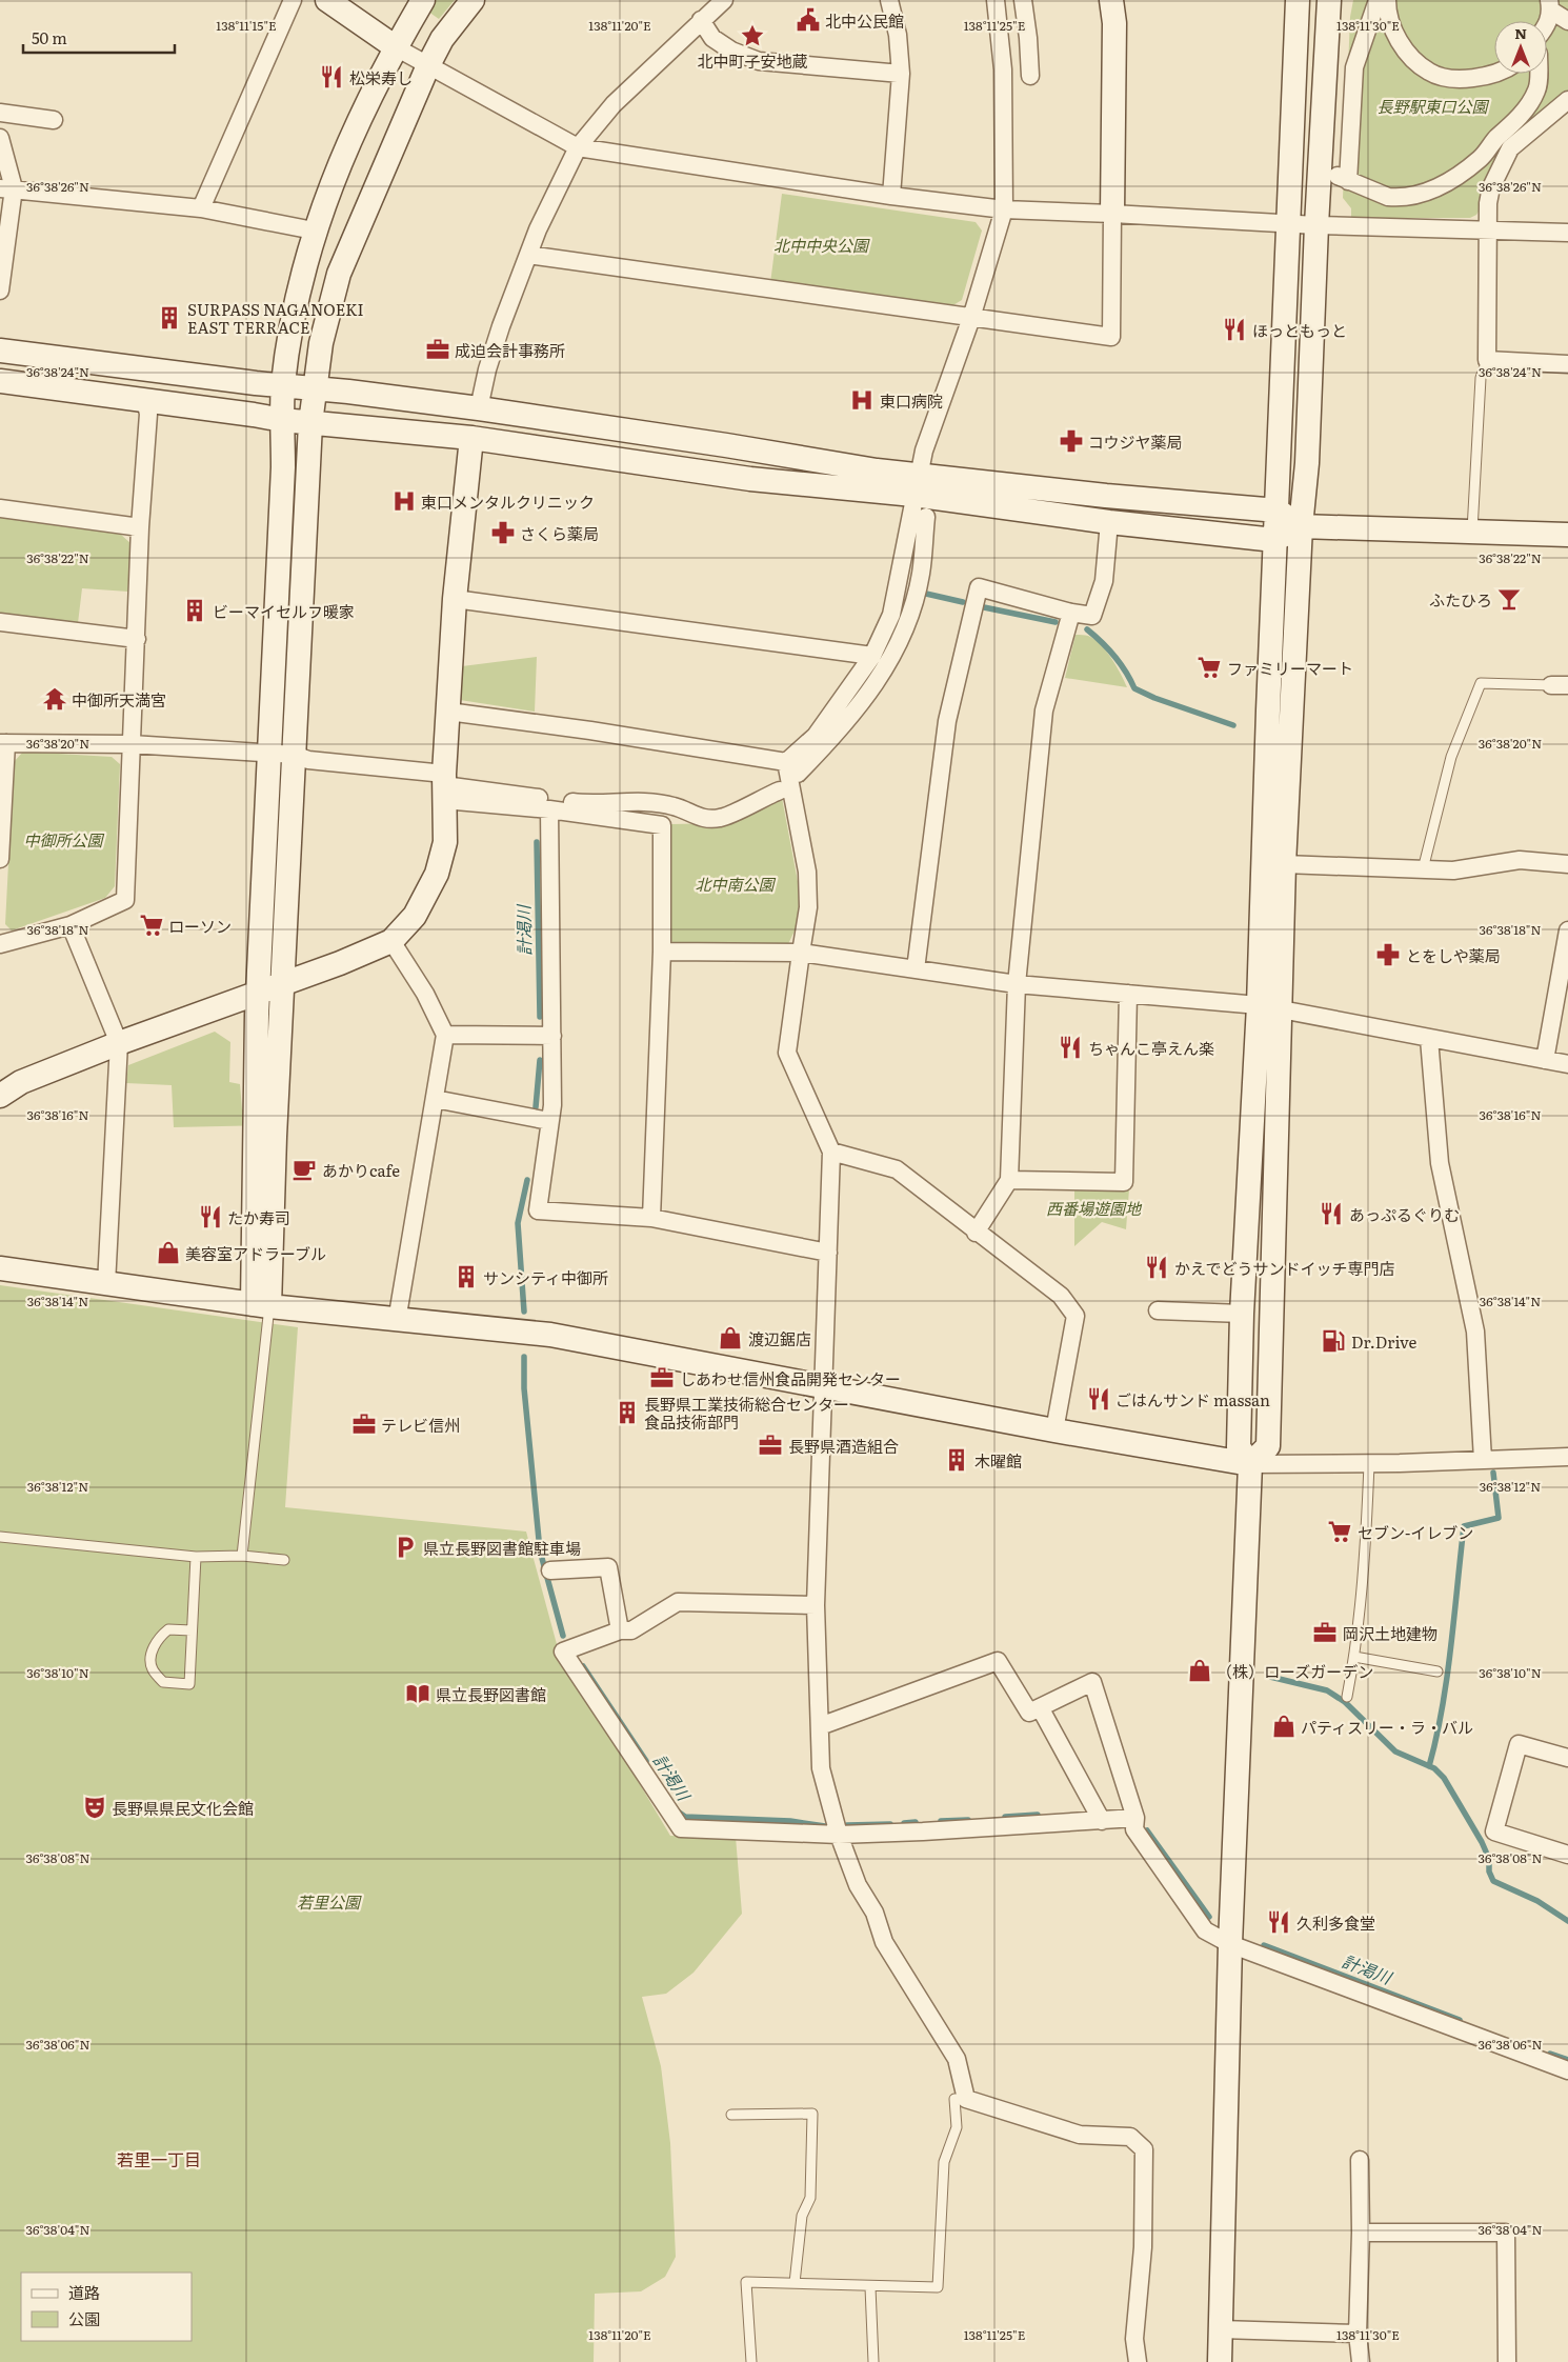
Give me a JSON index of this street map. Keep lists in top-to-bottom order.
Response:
{
  "districts": ["若里一丁目"],
  "water": ["計渇川"],
  "parks": [
    "長野駅東口公園",
    "北中中央公園",
    "中御所公園",
    "北中南公園",
    "西番場遊園地",
    "若里公園"
  ],
  "places": {
    "public building": ["北中公民館"],
    "place": ["北中町子安地蔵"],
    "restaurant": [
      "松栄寿し",
      "ほっともっと",
      "ちゃんこ亭えん楽",
      "あっぷるぐりむ",
      "たか寿司",
      "かえでどうサンドイッチ専門店",
      "ごはんサンド massan",
      "久利多食堂"
    ],
    "building": [
      "SURPASS NAGANOEKI EAST TERRACE",
      "ビーマイセルフ暖家",
      "サンシティ中御所",
      "長野県工業技術総合センター 食品技術部門",
      "木曜館"
    ],
    "office": [
      "成迫会計事務所",
      "しあわせ信州食品開発センター",
      "テレビ信州",
      "長野県酒造組合",
      "岡沢土地建物"
    ],
    "hospital": ["東口病院", "東口メンタルクリニック"],
    "pharmacy": ["コウジヤ薬局", "さくら薬局", "とをしや薬局"],
    "bar": ["ふたひろ"],
    "supermarket": ["ファミリーマート", "ローソン", "セブン-イレブン"],
    "temple": ["中御所天満宮"],
    "cafe": ["あかりcafe"],
    "shop": [
      "美容室アドラーブル",
      "渡辺鋸店",
      "（株）ローズガーデン",
      "パティスリー・ラ・バル"
    ],
    "fuel station": ["Dr.Drive"],
    "parking": ["県立長野図書館駐車場"],
    "library": ["県立長野図書館"],
    "theatre": ["長野県県民文化会館"]
  },
  "legend": ["道路", "公園"],
  "scale_bar": "50 m",
  "north": "top",
  "coordinates": [
    "138°11'15\"E",
    "138°11'20\"E",
    "138°11'25\"E",
    "138°11'30\"E",
    "36°38'26\"N",
    "36°38'24\"N",
    "36°38'22\"N",
    "36°38'20\"N",
    "36°38'18\"N",
    "36°38'16\"N",
    "36°38'14\"N",
    "36°38'12\"N",
    "36°38'10\"N",
    "36°38'08\"N",
    "36°38'06\"N",
    "36°38'04\"N"
  ]
}
